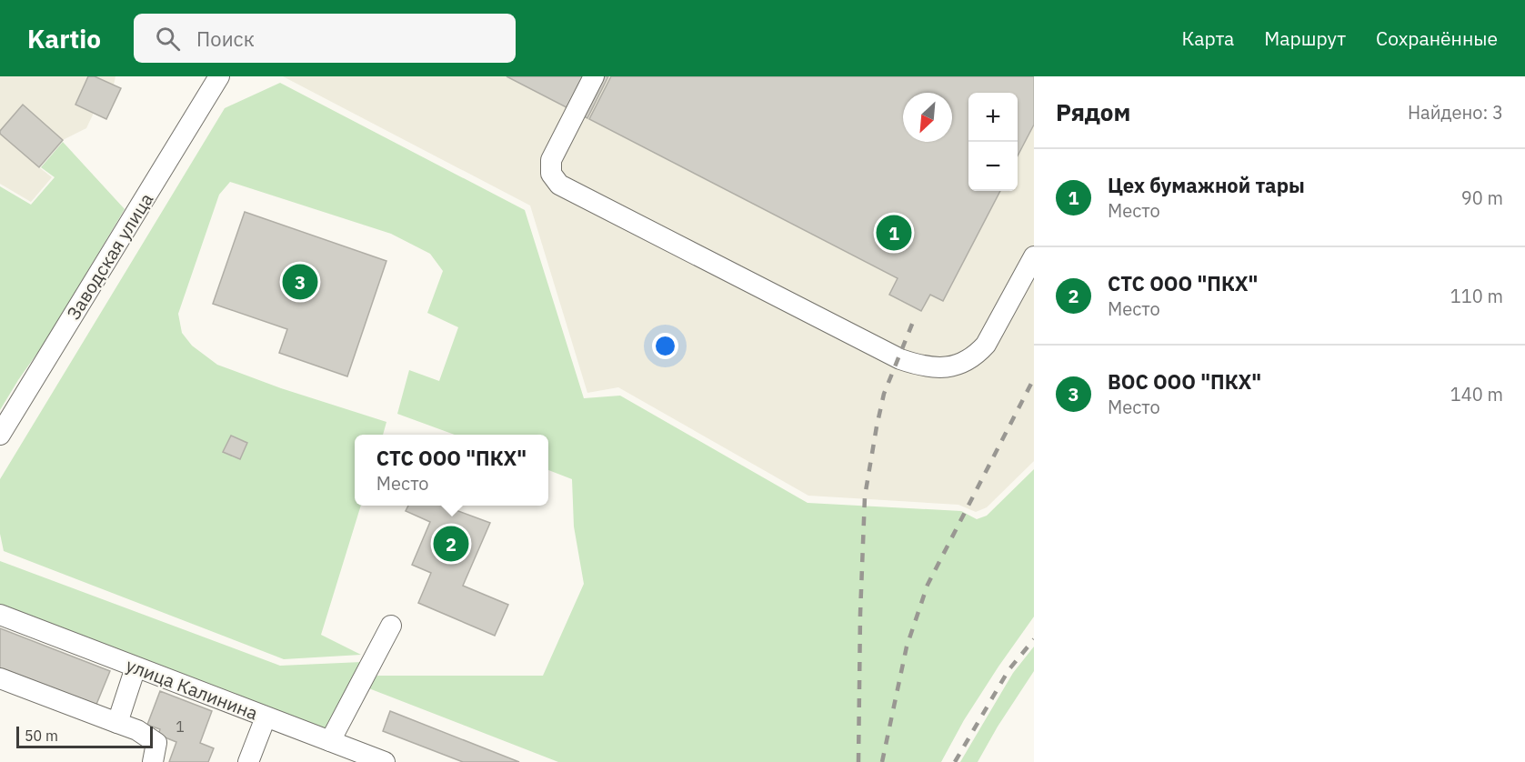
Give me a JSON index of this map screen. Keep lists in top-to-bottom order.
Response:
{
  "streets": {
    "street": ["Заводская улица", "улица Калинина"]
  },
  "house_numbers": ["1"],
  "scale_bar": "50 m",
  "north": "bottom left",
  "page": {
    "header": "Kartio",
    "search": "Поиск",
    "nav": ["Карта", "Маршрут", "Сохранённые"],
    "heading": ["Рядом", "Найдено: 3"],
    "map_buttons": ["+", "−"],
    "list": [
      {
        "mark": "1",
        "name": "Цех бумажной тары",
        "note": "Место",
        "value": "90 m"
      },
      {
        "mark": "2",
        "name": "СТС ООО \"ПКХ\"",
        "note": "Место",
        "value": "110 m"
      },
      {
        "mark": "3",
        "name": "ВОС ООО \"ПКХ\"",
        "note": "Место",
        "value": "140 m"
      }
    ],
    "pins": ["1", "3", "2"],
    "popup": ["СТС ООО \"ПКХ\"", "Место"],
    "scale": "50 m"
  }
}
